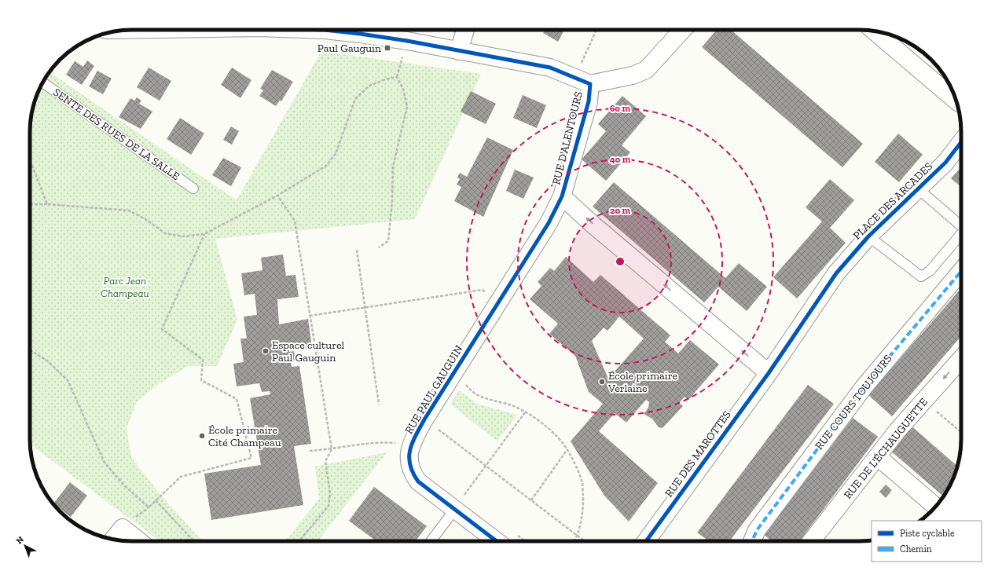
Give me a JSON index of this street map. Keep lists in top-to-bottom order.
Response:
{
  "streets": {
    "street": [
      "RUE D'ALENTOURS",
      "PLACE DES ARCADES",
      "RUE PAUL GAUGUIN",
      "RUE COURS TOUJOURS",
      "RUE DE L'ÉCHAUGUETTE",
      "RUE DES MAROTTES"
    ],
    "lane": ["SENTE DES RUES DE LA SALLE"]
  },
  "crossings": [
    ["RUE D'ALENTOURS", "PLACE DES ARCADES"],
    ["RUE D'ALENTOURS", "RUE PAUL GAUGUIN"],
    ["RUE D'ALENTOURS", "RUE DES MAROTTES"],
    ["PLACE DES ARCADES", "RUE DES MAROTTES"]
  ],
  "one_way": ["RUE D'ALENTOURS"],
  "parks": ["Parc Jean Champeau"],
  "places": {
    "transit": ["Paul Gauguin"],
    "other": ["Espace culturel Paul Gauguin", "École primaire Verlaine", "École primaire Cité Champeau"]
  },
  "legend": ["Piste cyclable", "Chemin"],
  "north": "top left",
  "rings": ["60 m", "40 m", "20 m"]
}
